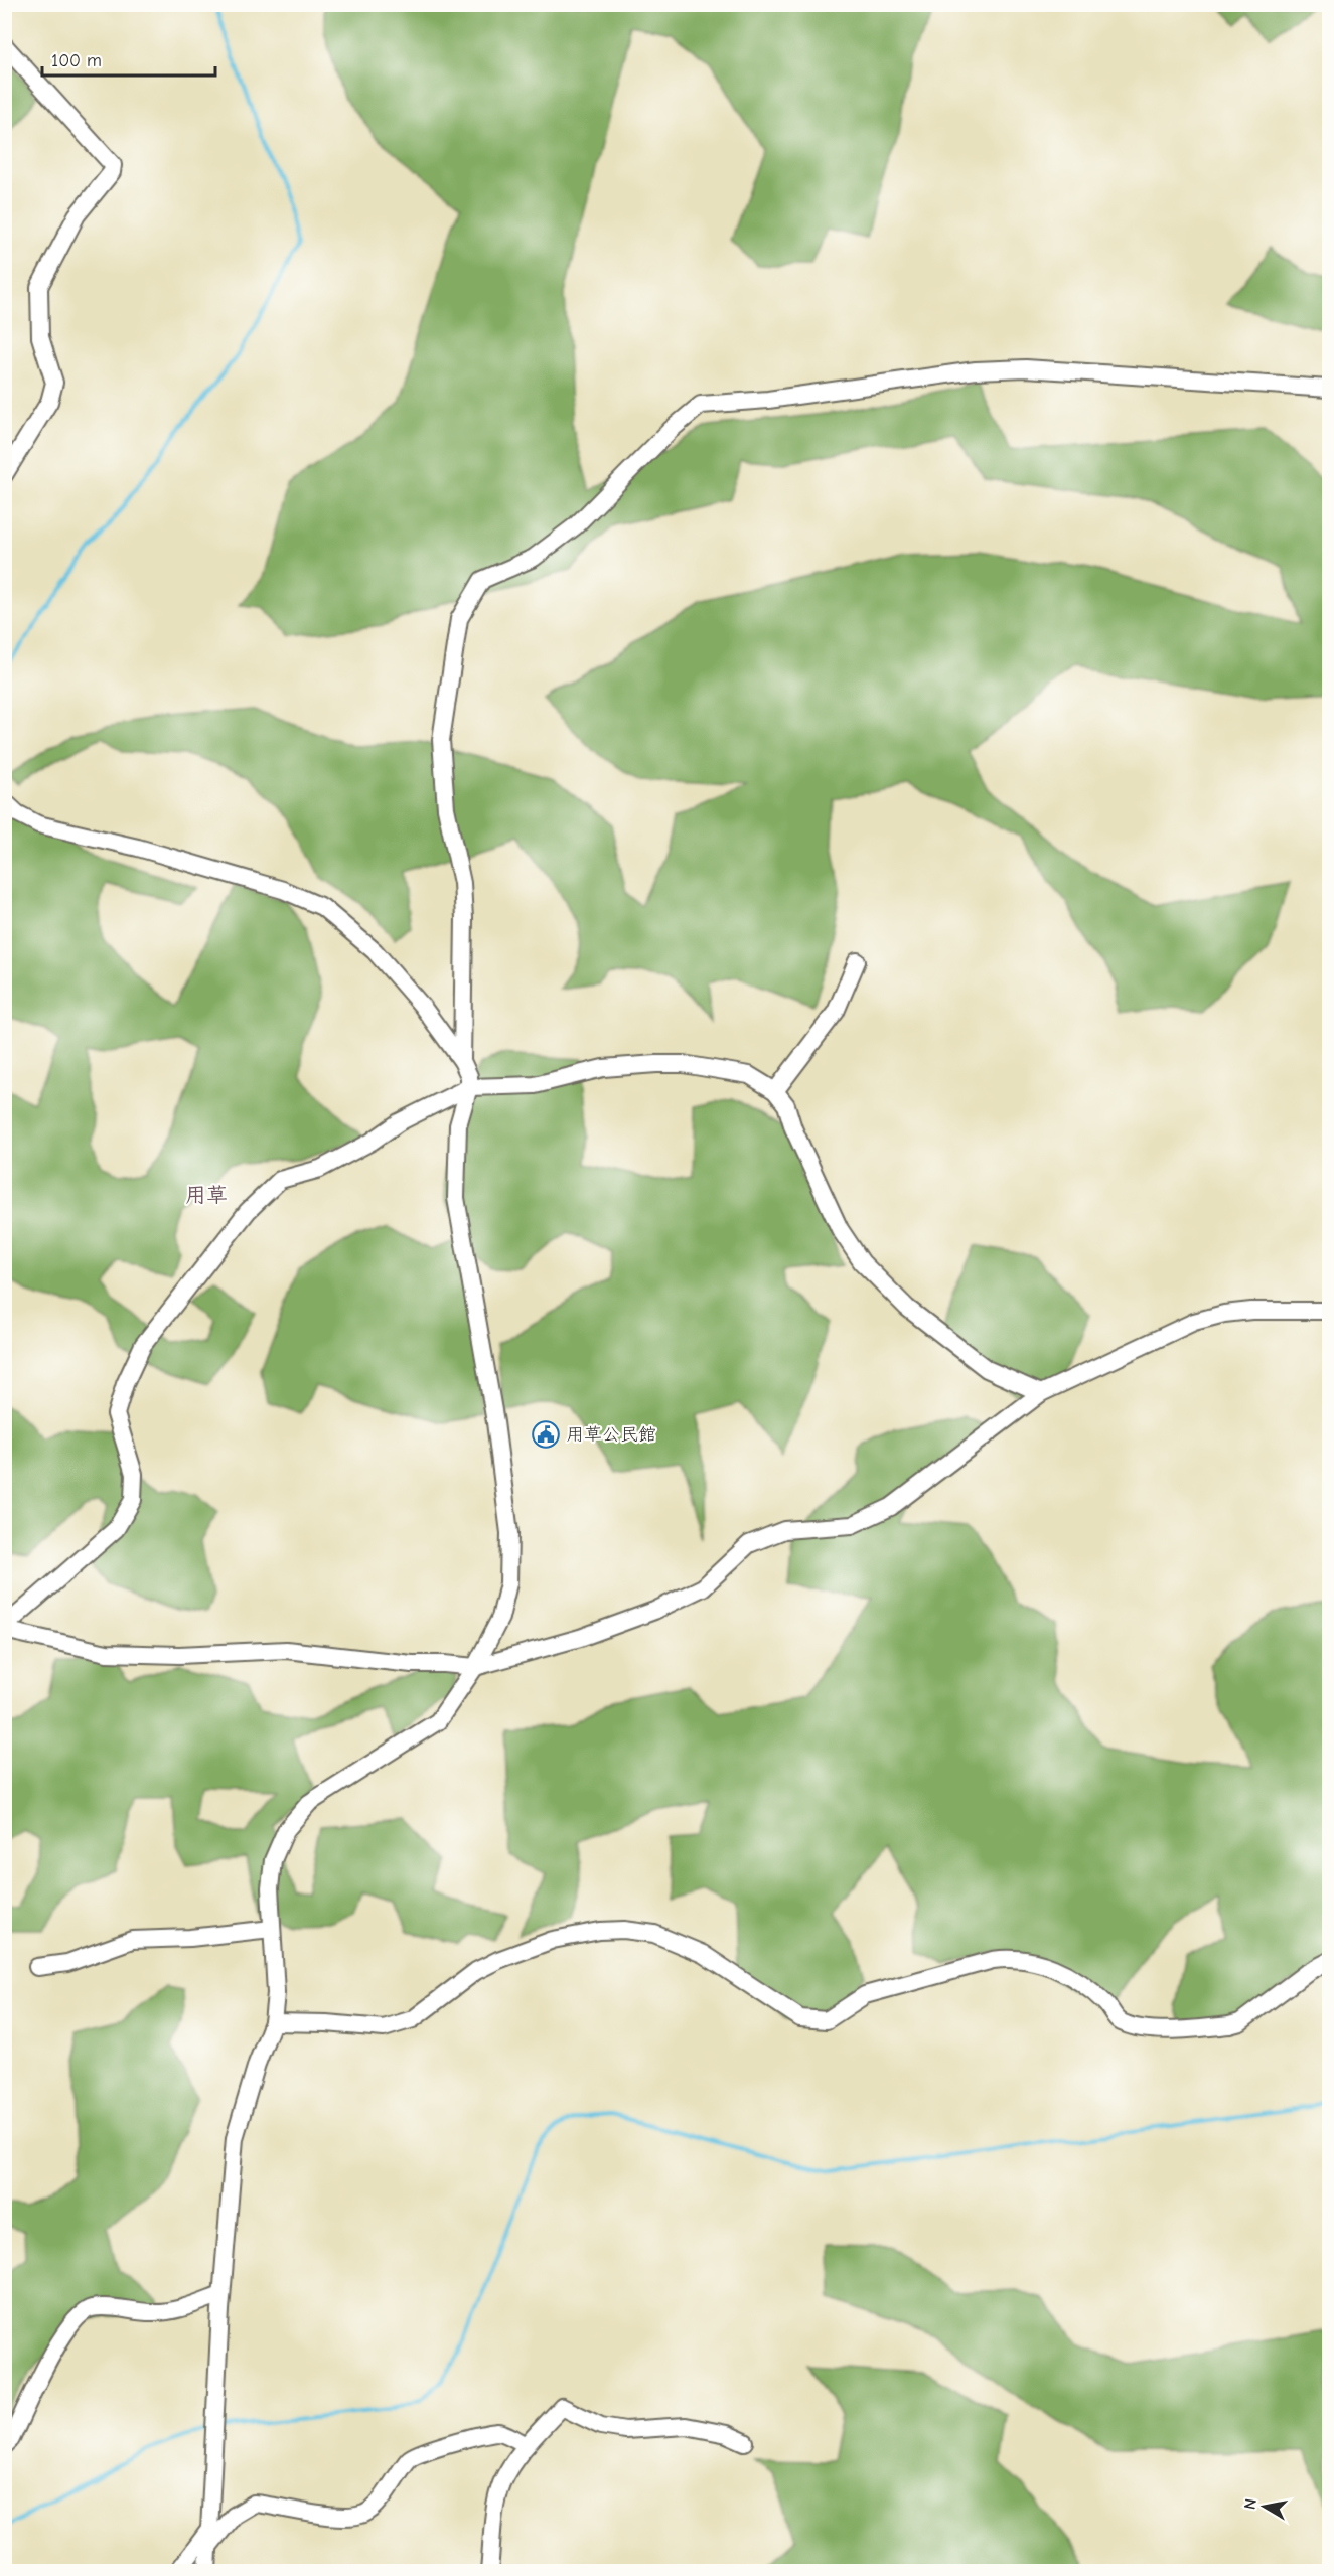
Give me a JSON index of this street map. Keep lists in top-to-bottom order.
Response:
{
  "districts": ["用草"],
  "places": {
    "public building": ["用草公民館"]
  },
  "scale_bar": "100 m",
  "north": "left"
}
